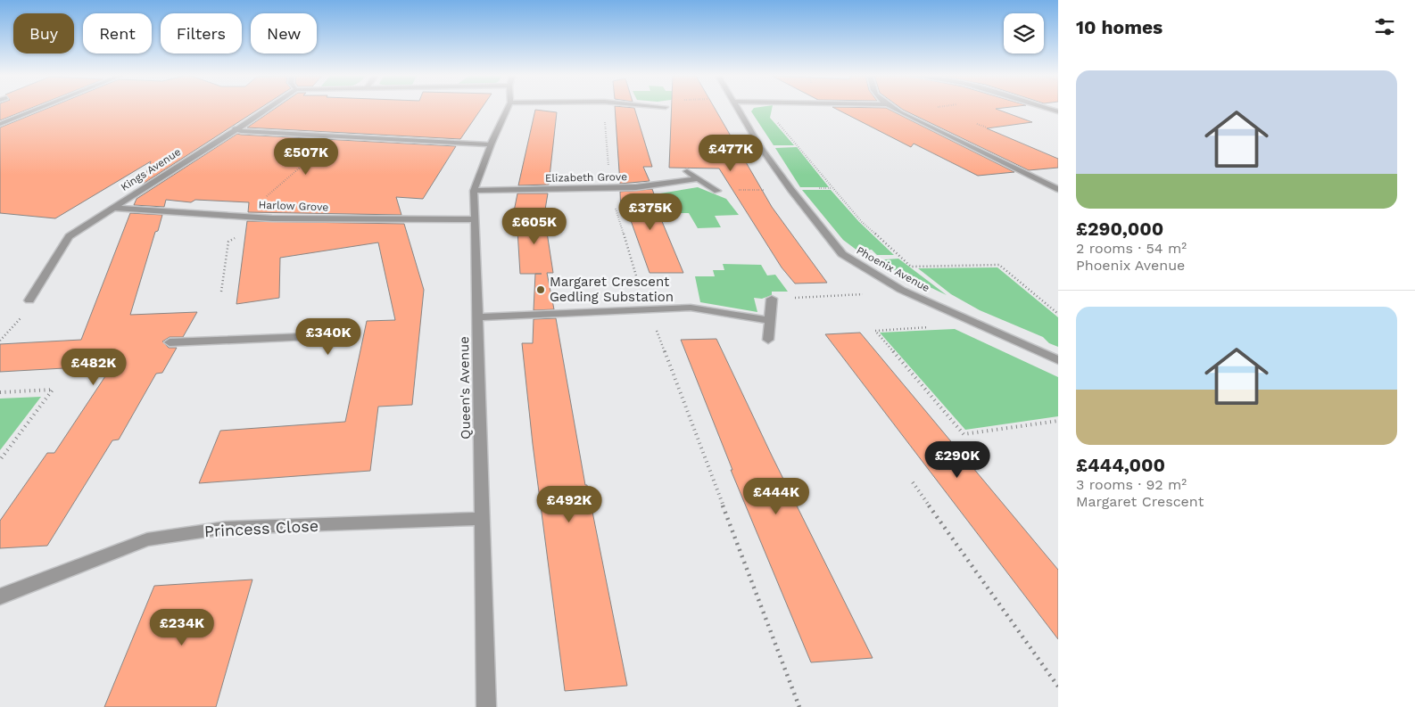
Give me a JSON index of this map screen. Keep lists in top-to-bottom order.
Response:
{
  "streets": {
    "street": [
      "Kings Avenue",
      "Elizabeth Grove",
      "Harlow Grove",
      "Phoenix Avenue",
      "Queen's Avenue",
      "Princess Close"
    ]
  },
  "crossings": [
    ["Kings Avenue", "Harlow Grove"],
    ["Elizabeth Grove", "Queen's Avenue"],
    ["Harlow Grove", "Queen's Avenue"],
    ["Queen's Avenue", "Princess Close"]
  ],
  "places": ["Margaret Crescent Gedling Substation"],
  "page": {
    "heading": "10 homes",
    "chip": [
      "Buy",
      "Rent",
      "Filters",
      "New"
    ],
    "list": [
      {
        "name": "£290,000",
        "note": "2 rooms · 54 m² · Phoenix Avenue"
      },
      {
        "name": "£444,000",
        "note": "3 rooms · 92 m² · Margaret Crescent"
      }
    ],
    "price": [
      "£477K",
      "£507K",
      "£375K",
      "£605K",
      "£340K",
      "£482K",
      "£290K",
      "£444K",
      "£492K",
      "£234K"
    ]
  }
}
